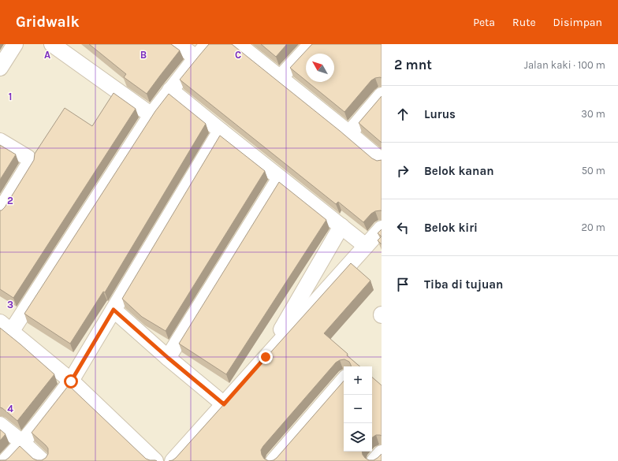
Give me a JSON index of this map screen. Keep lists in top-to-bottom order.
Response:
{
  "north": "top left",
  "page": {
    "header": "Gridwalk",
    "nav": ["Peta", "Rute", "Disimpan"],
    "heading": ["2 mnt", "Jalan kaki · 100 m"],
    "list": [
      ["Lurus", "30 m"],
      ["Belok kanan", "50 m"],
      ["Belok kiri", "20 m"],
      "Tiba di tujuan"
    ],
    "map_buttons": ["+", "−"]
  },
  "grid": {
    "columns": ["A", "B", "C"],
    "rows": [
      "1",
      "2",
      "3",
      "4"
    ]
  }
}
